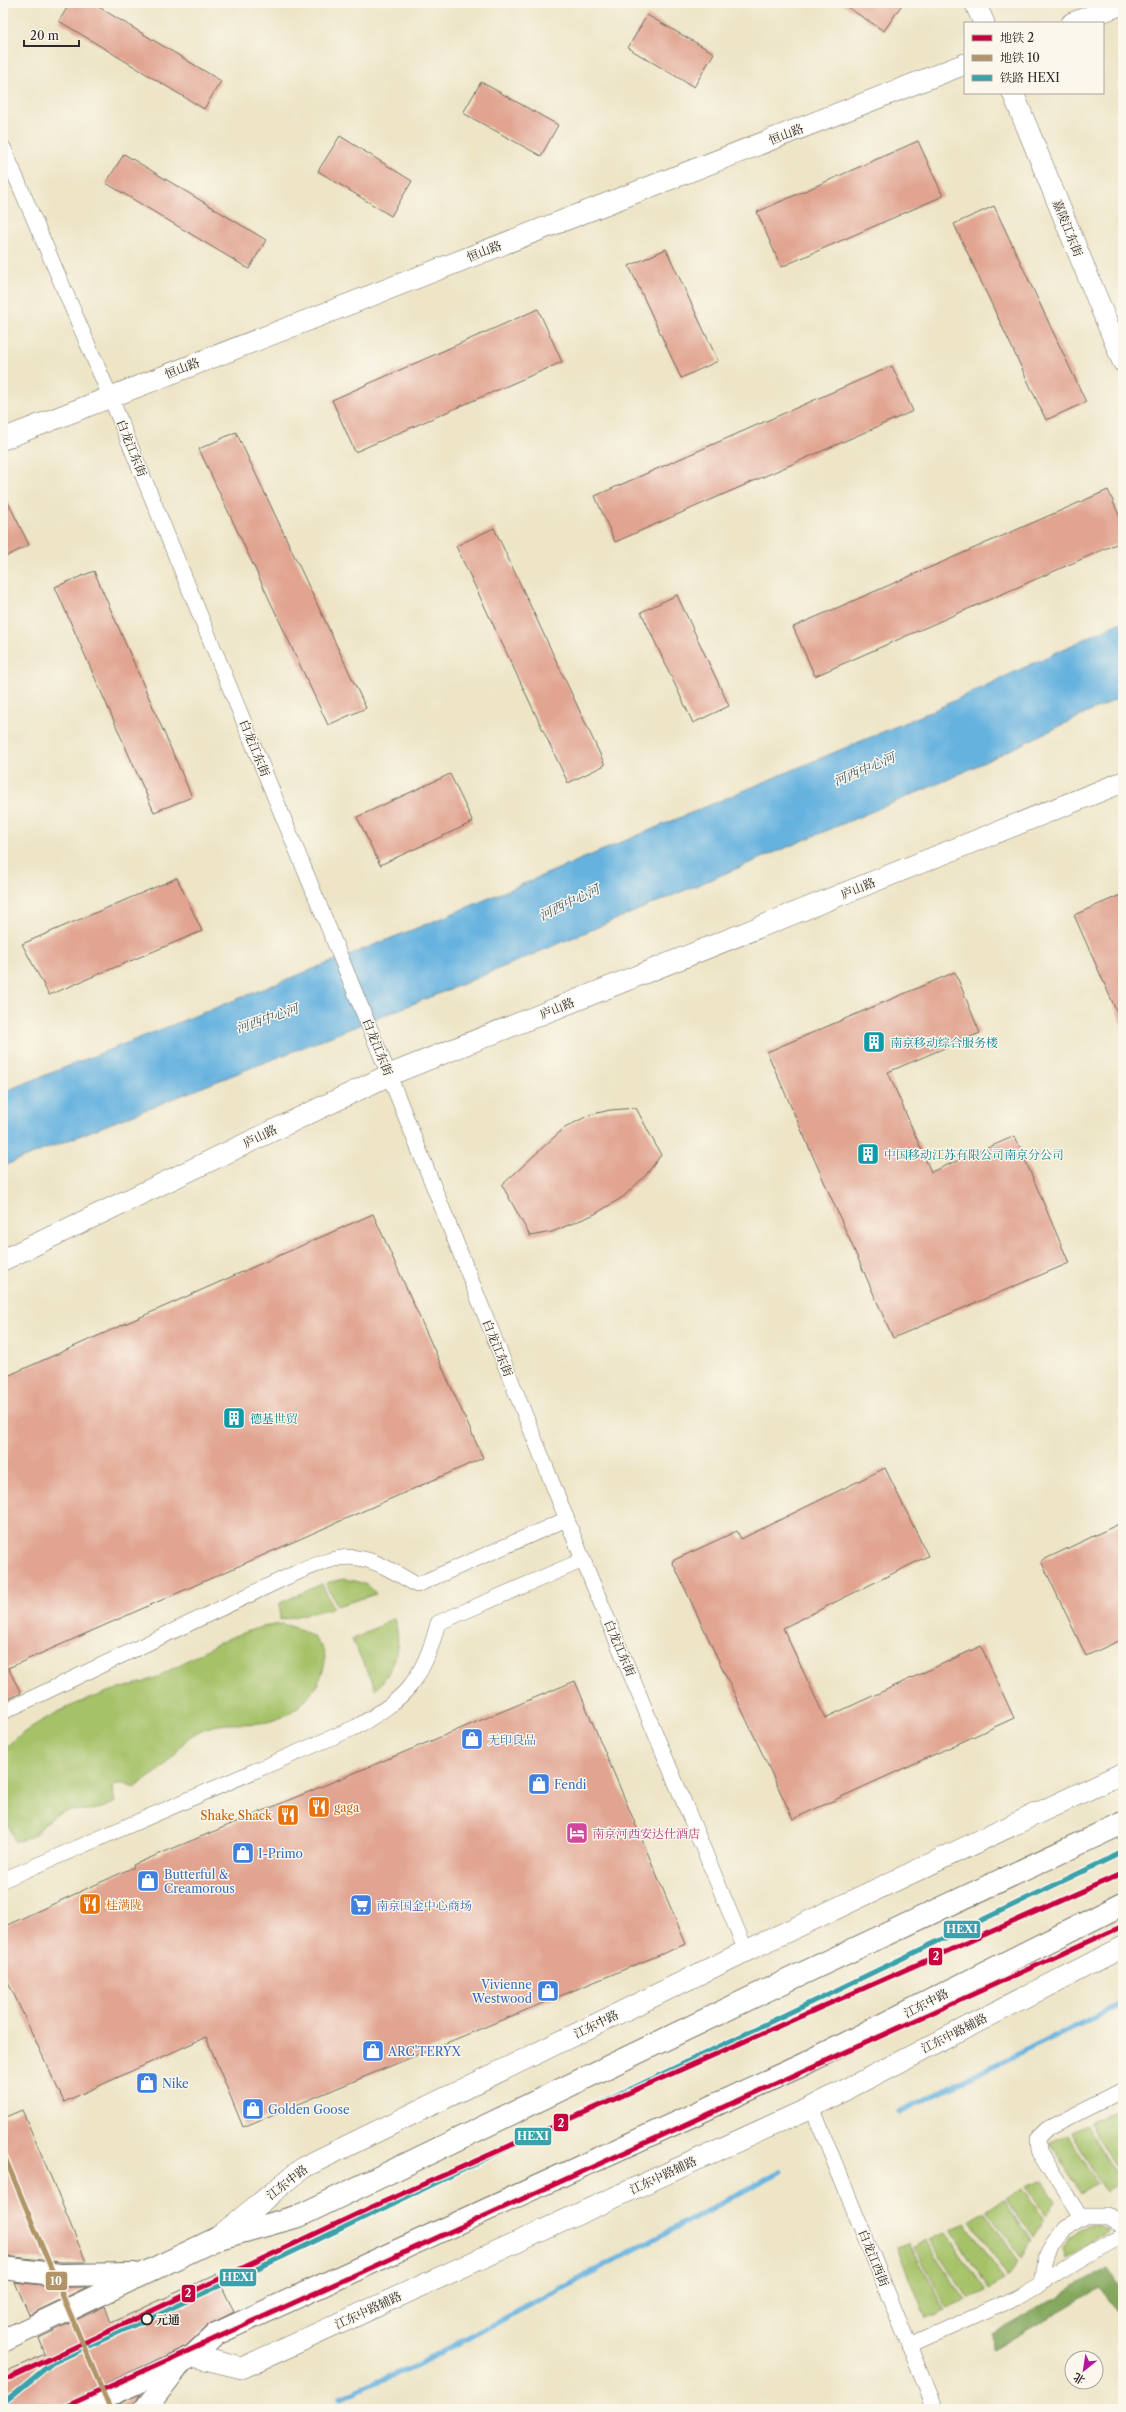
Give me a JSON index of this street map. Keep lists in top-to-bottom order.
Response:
{
  "streets": {
    "main road": ["江东中路"],
    "street": [
      "恒山路",
      "嘉陵江东街",
      "白龙江东街",
      "庐山路",
      "江东中路辅路",
      "白龙江西街"
    ]
  },
  "crossings": [
    ["恒山路", "白龙江东街"],
    ["白龙江东街", "庐山路"],
    ["白龙江东街", "江东中路"],
    ["江东中路", "江东中路辅路"],
    ["江东中路辅路", "白龙江西街"]
  ],
  "water": ["河西中心河"],
  "places": {
    "building": ["南京移动综合服务楼", "中国移动江苏有限公司南京分公司", "德基世贸"],
    "shop": [
      "无印良品",
      "Fendi",
      "I-Primo",
      "Butterful & Creamorous",
      "Vivienne Westwood",
      "ARC'TERYX",
      "Nike",
      "Golden Goose"
    ],
    "restaurant": ["gaga", "Shake Shack", "桂满陇"],
    "hotel": ["南京河西安达仕酒店"],
    "supermarket": ["南京国金中心商场"],
    "other": ["元通"]
  },
  "lines": ["rail line HEXI", "metro line 2", "metro line 10"],
  "legend": ["地铁 2", "地铁 10", "铁路 HEXI"],
  "scale_bar": "20 m",
  "north": "bottom left"
}
